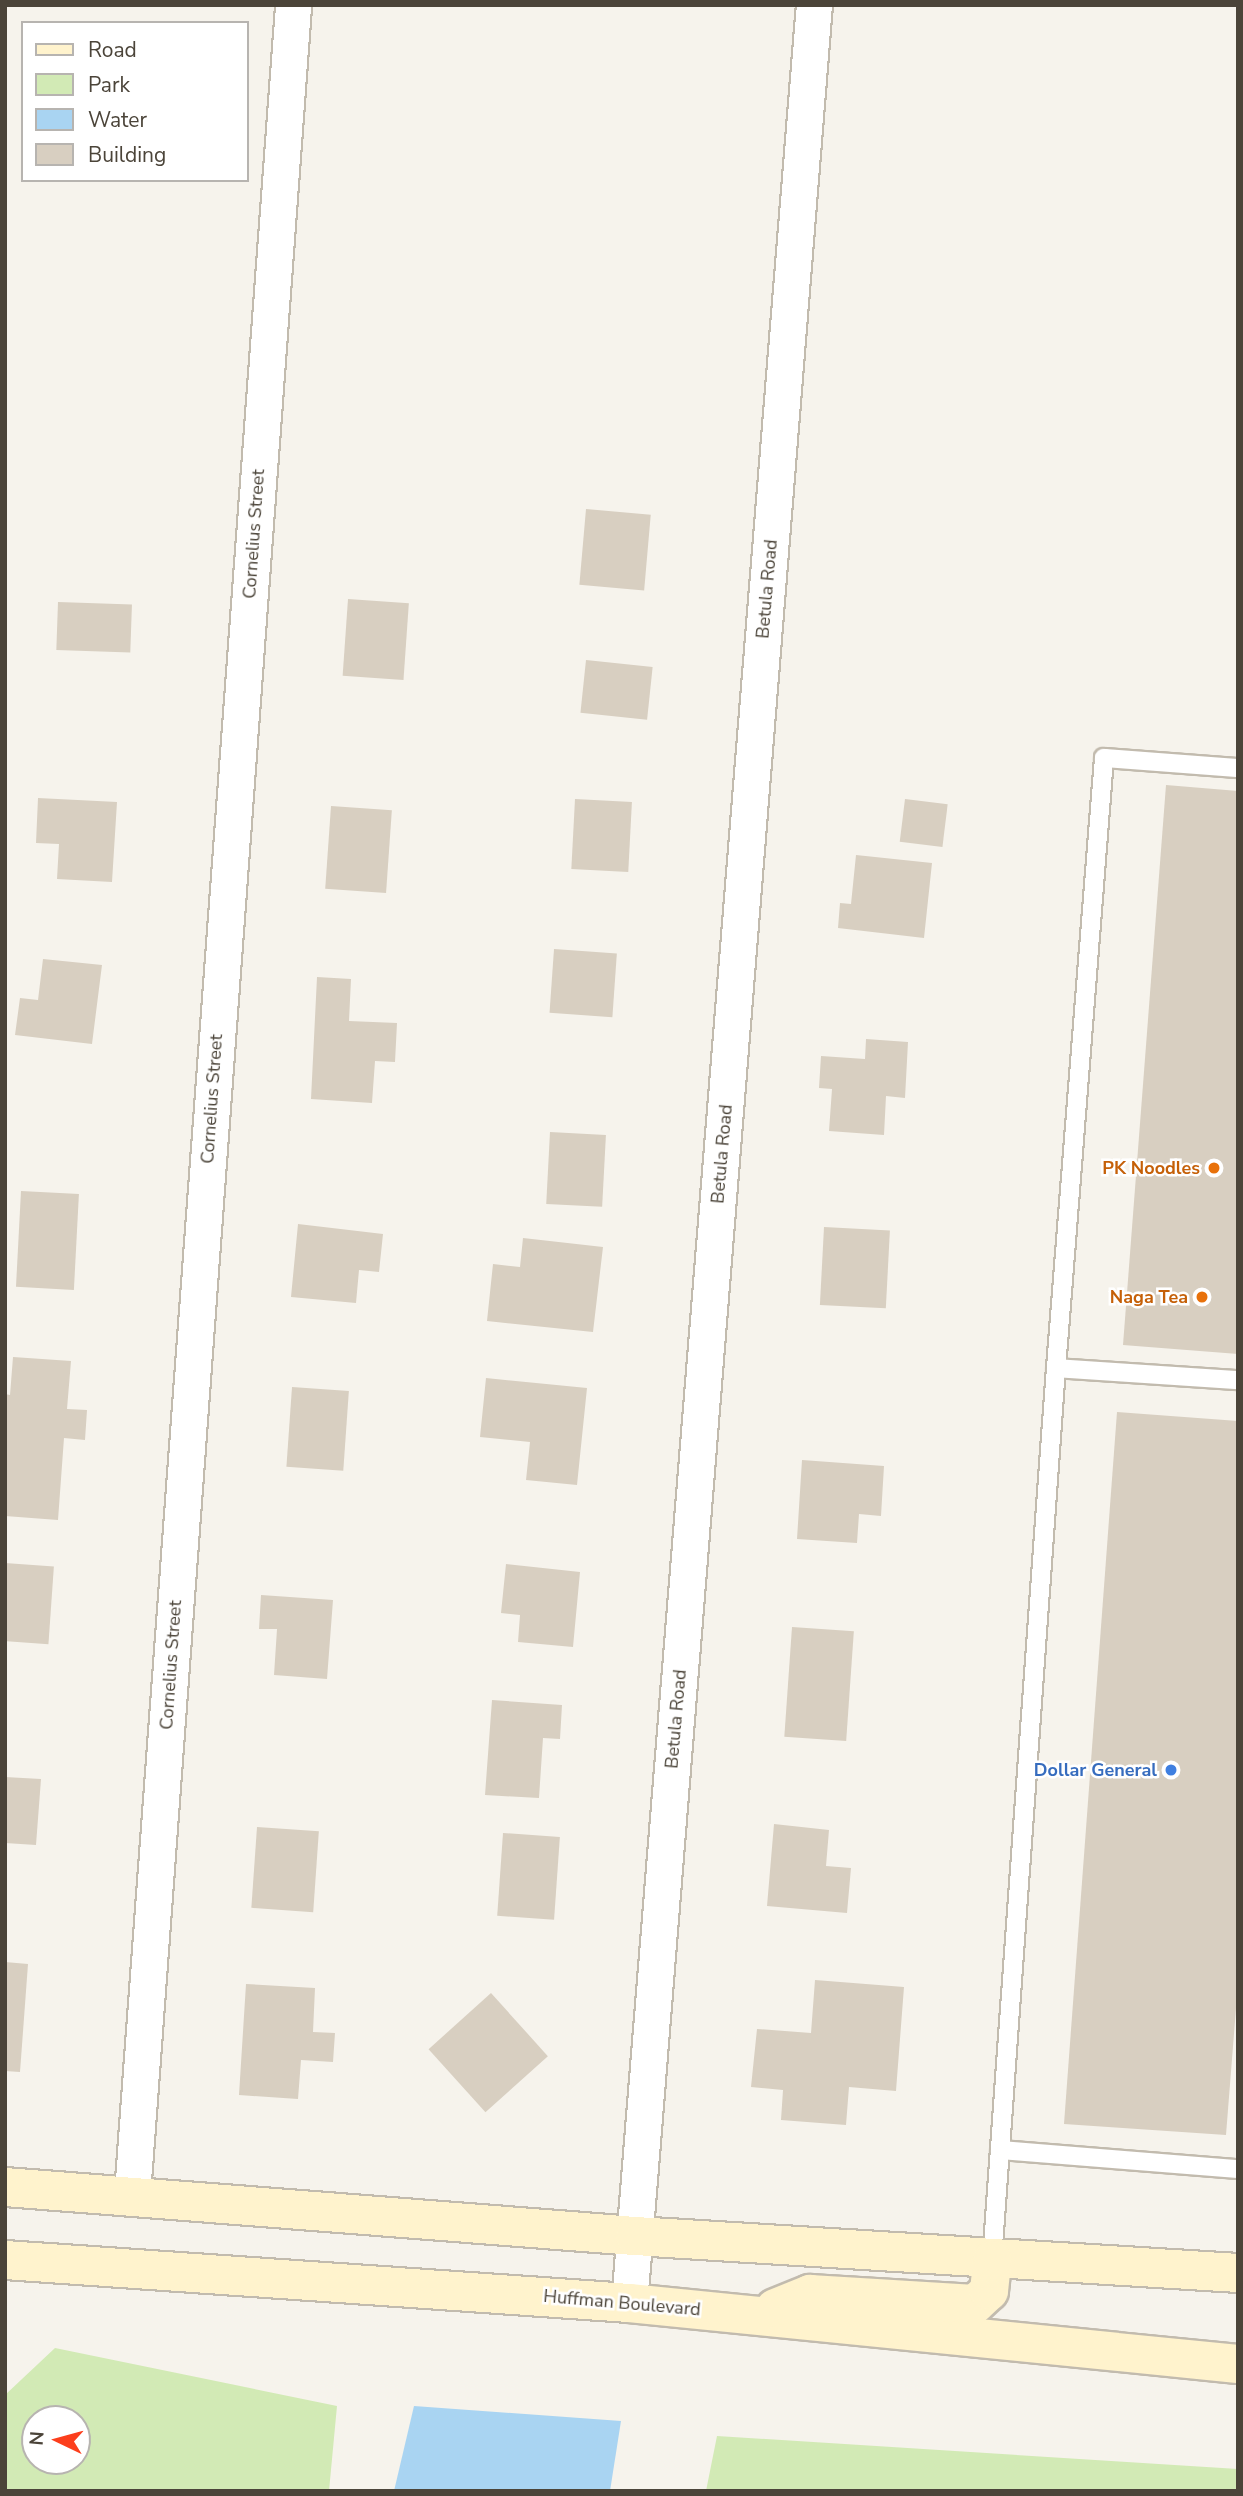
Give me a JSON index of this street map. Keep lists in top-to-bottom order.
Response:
{
  "streets": {
    "street": ["Cornelius Street", "Betula Road", "Huffman Boulevard"]
  },
  "crossings": [
    ["Betula Road", "Huffman Boulevard"]
  ],
  "places": ["PK Noodles", "Naga Tea", "Dollar General"],
  "legend": [
    "Road",
    "Park",
    "Water",
    "Building"
  ],
  "north": "left"
}
